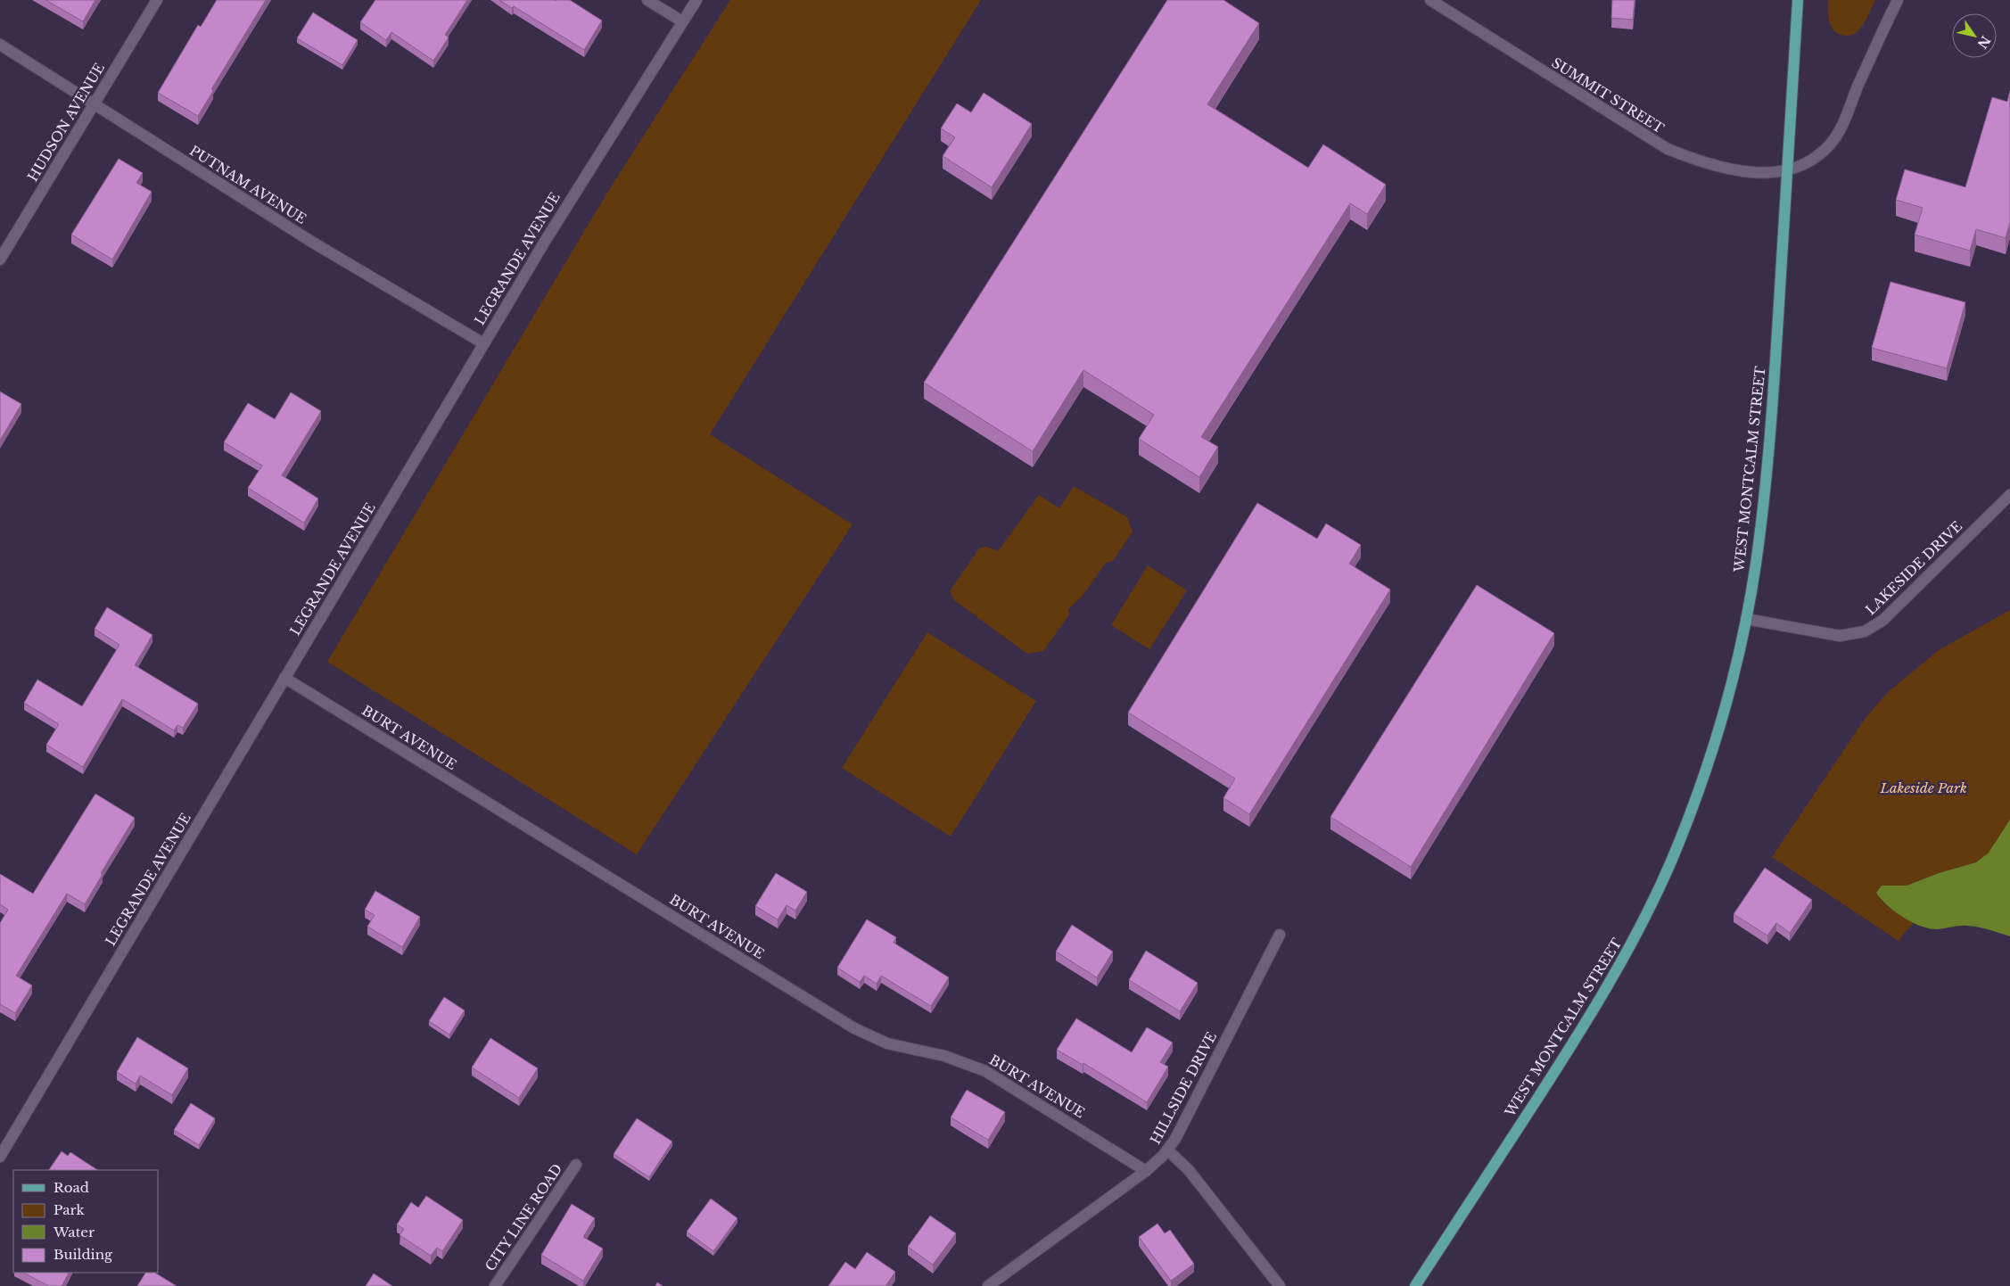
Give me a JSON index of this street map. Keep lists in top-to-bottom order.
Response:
{
  "streets": {
    "main road": ["WEST MONTCALM STREET"],
    "street": [
      "SUMMIT STREET",
      "HUDSON AVENUE",
      "PUTNAM AVENUE",
      "LEGRANDE AVENUE",
      "LAKESIDE DRIVE",
      "BURT AVENUE",
      "HILLSIDE DRIVE",
      "CITY LINE ROAD"
    ]
  },
  "crossings": [
    ["SUMMIT STREET", "WEST MONTCALM STREET"],
    ["HUDSON AVENUE", "PUTNAM AVENUE"],
    ["PUTNAM AVENUE", "LEGRANDE AVENUE"],
    ["LEGRANDE AVENUE", "BURT AVENUE"],
    ["WEST MONTCALM STREET", "LAKESIDE DRIVE"],
    ["BURT AVENUE", "HILLSIDE DRIVE"]
  ],
  "parks": ["Lakeside Park"],
  "legend": [
    "Road",
    "Park",
    "Water",
    "Building"
  ],
  "north": "bottom right"
}
